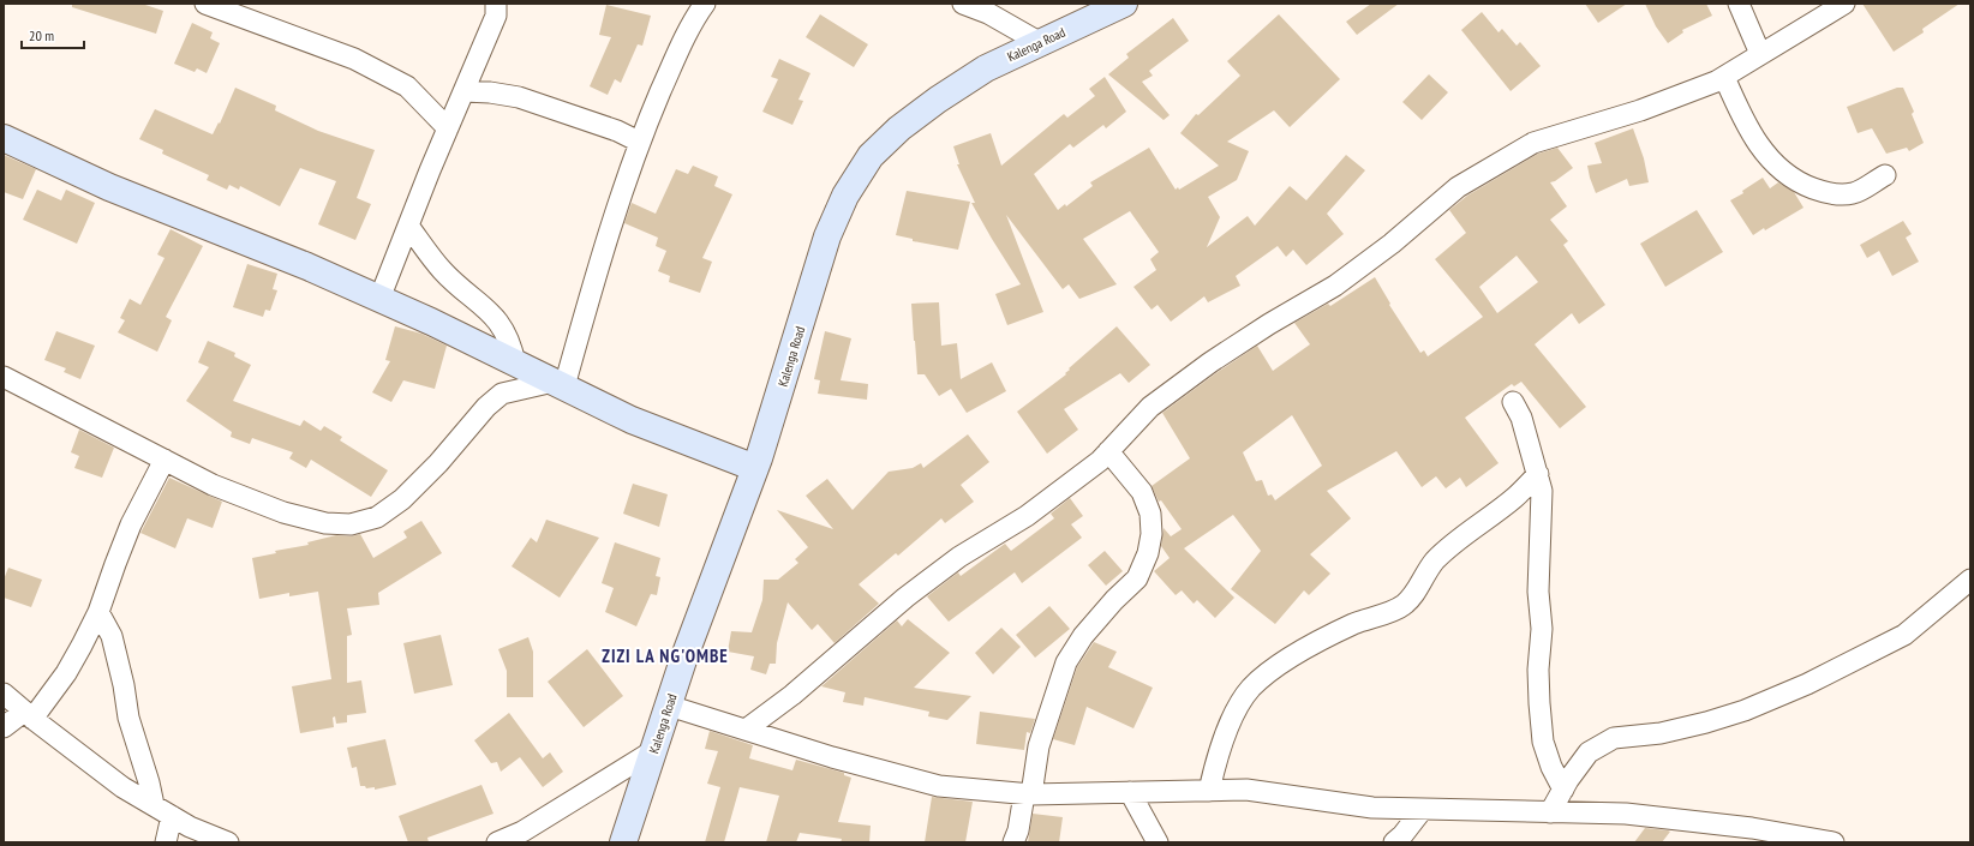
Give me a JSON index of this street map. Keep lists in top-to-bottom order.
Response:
{
  "streets": {
    "main road": ["Kalenga Road"]
  },
  "districts": ["ZIZI LA NG'OMBE"],
  "scale_bar": "20 m"
}
